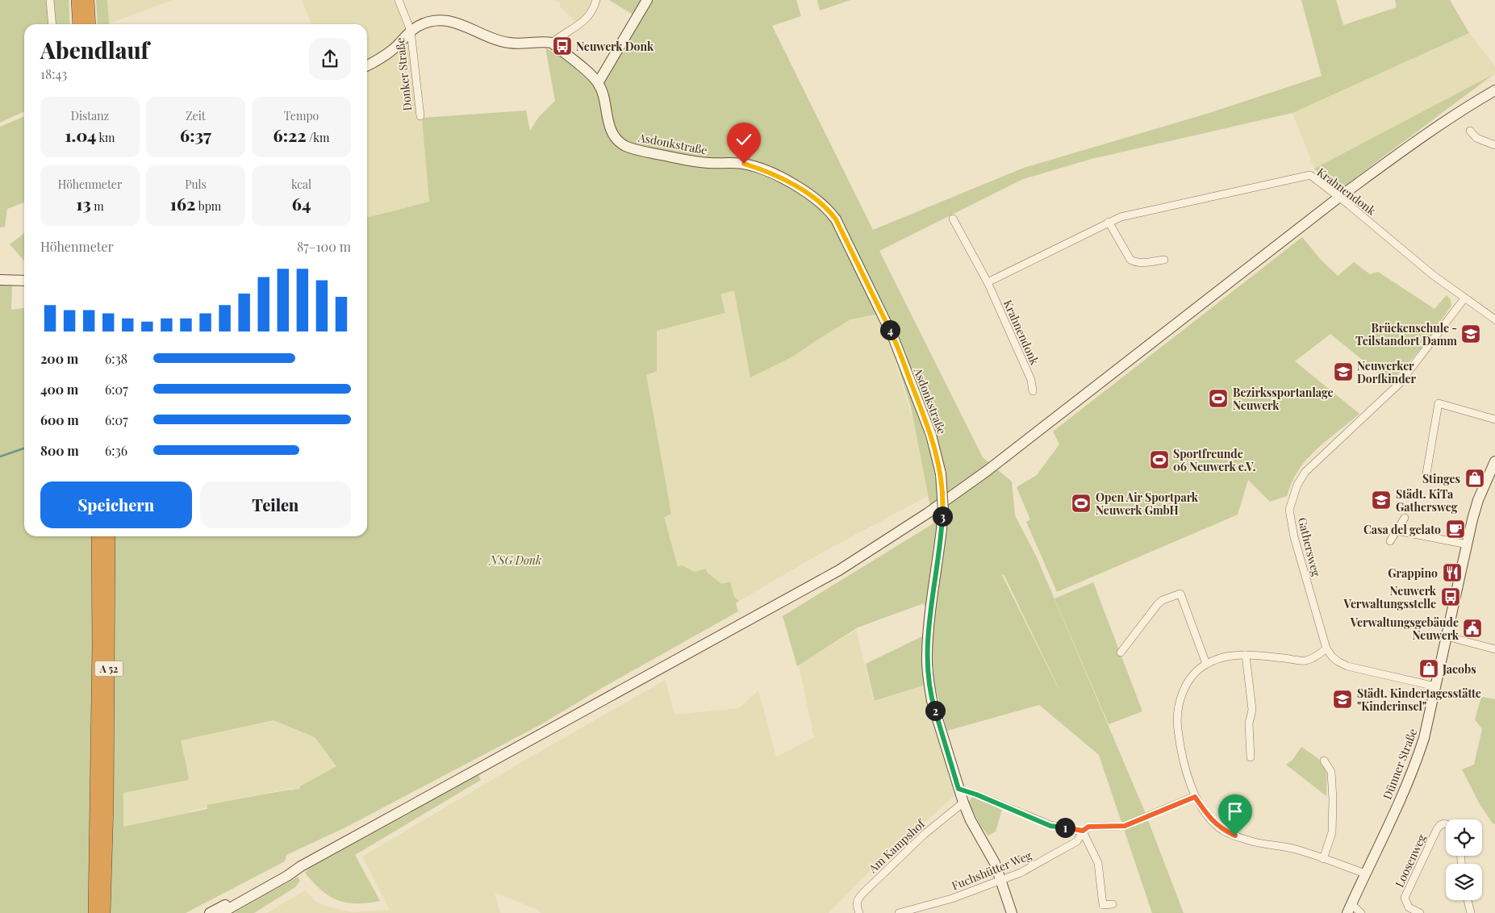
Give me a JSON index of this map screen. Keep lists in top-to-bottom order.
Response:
{
  "streets": {
    "highway": ["A 52"],
    "street": [
      "Donker Straße",
      "Asdonkstraße",
      "Krahnendonk",
      "Gathersweg",
      "Dünner Straße",
      "Am Kampshof",
      "Loosenweg",
      "Fuchshütter Weg"
    ]
  },
  "crossings": [
    ["Asdonkstraße", "Am Kampshof"],
    ["Asdonkstraße", "Fuchshütter Weg"],
    ["Krahnendonk", "Gathersweg"],
    ["Gathersweg", "Dünner Straße"]
  ],
  "parks": ["NSG Donk"],
  "places": {
    "bus stop": ["Neuwerk Donk", "Neuwerk Verwaltungsstelle"],
    "school or university": [
      "Brückenschule - Teilstandort Damm",
      "Neuwerker Dorfkinder",
      "Städt. KiTa Gathersweg",
      "Städt. Kindertagesstätte \"Kinderinsel\""
    ],
    "sports": ["Bezirkssportanlage Neuwerk", "Sportfreunde 06 Neuwerk e.V.", "Open Air Sportpark Neuwerk GmbH"],
    "shop": ["Stinges", "Jacobs"],
    "cafe": ["Casa del gelato"],
    "restaurant": ["Grappino"],
    "public building": ["Verwaltungsgebäude Neuwerk"]
  },
  "page": {
    "heading": ["Abendlauf", "18:43"],
    "stats": [
      ["Distanz", "1.04 km"],
      ["Zeit", "6:37"],
      ["Tempo", "6:22 /km"],
      ["Höhenmeter", "13 m"],
      ["Puls", "162 bpm"],
      ["kcal", "64"]
    ],
    "chart": ["Höhenmeter", "87–100 m"],
    "pins": [
      "4",
      "3",
      "2",
      "1"
    ],
    "list": [
      {
        "name": "200 m",
        "note": "6:38"
      },
      {
        "name": "400 m",
        "note": "6:07"
      },
      {
        "name": "600 m",
        "note": "6:07"
      },
      {
        "name": "800 m",
        "note": "6:36"
      }
    ],
    "buttons": ["Speichern", "Teilen"]
  }
}
